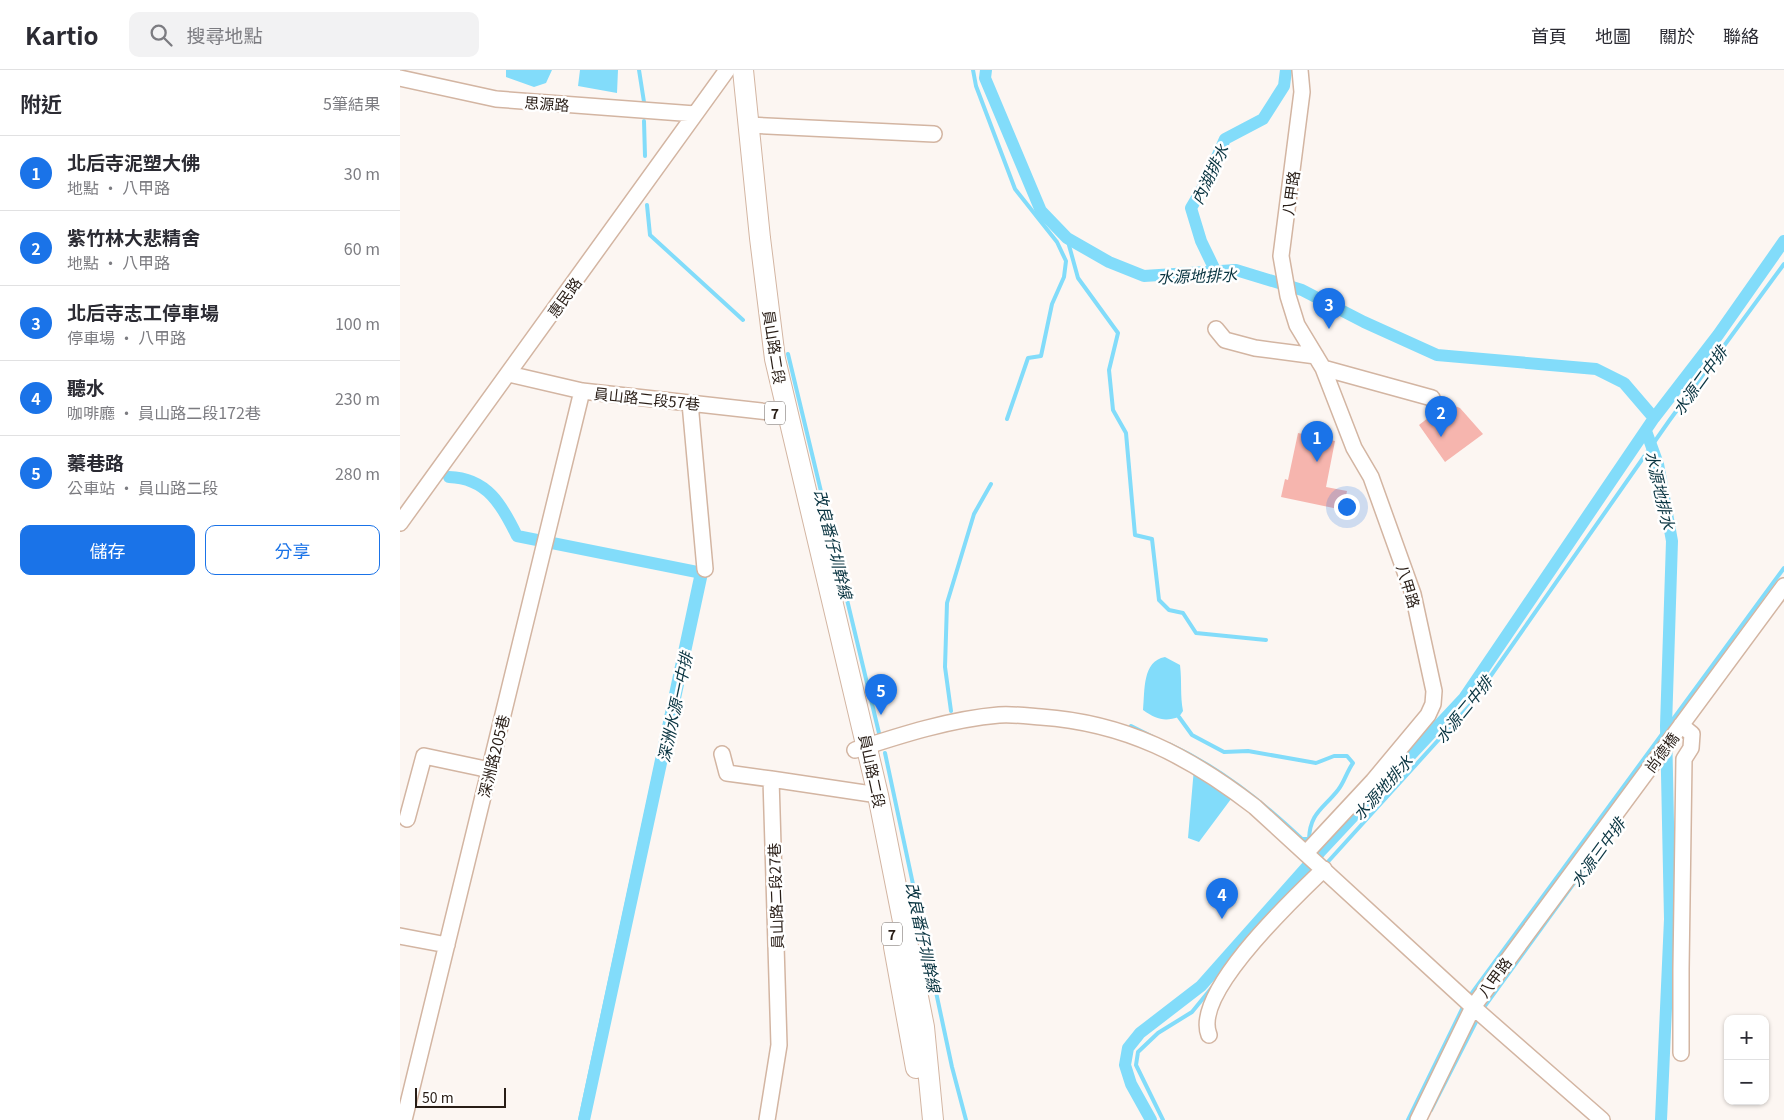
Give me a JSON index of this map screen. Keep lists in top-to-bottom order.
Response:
{
  "streets": {
    "main road": ["員山路二段", "7"],
    "street": [
      "思源路",
      "八甲路",
      "惠民路",
      "員山路二段57巷",
      "尚德橋",
      "深洲路205巷",
      "員山路二段27巷"
    ]
  },
  "crossings": [
    ["思源路", "惠民路"],
    ["八甲路", "尚德橋"],
    ["惠民路", "員山路二段57巷"],
    ["員山路二段", "員山路二段57巷"],
    ["員山路二段57巷", "深洲路205巷"]
  ],
  "water": [
    "內湖排水",
    "水源地排水",
    "水源二中排",
    "改良番仔圳幹線",
    "深洲水源一中排",
    "水源三中排"
  ],
  "scale_bar": "50 m",
  "page": {
    "header": "Kartio",
    "search": "搜尋地點",
    "nav": [
      "首頁",
      "地圖",
      "關於",
      "聯絡"
    ],
    "heading": ["附近", "5筆結果"],
    "list": [
      {
        "mark": "1",
        "name": "北后寺泥塑大佛",
        "note": "地點 · 八甲路",
        "value": "30 m"
      },
      {
        "mark": "2",
        "name": "紫竹林大悲精舍",
        "note": "地點 · 八甲路",
        "value": "60 m"
      },
      {
        "mark": "3",
        "name": "北后寺志工停車場",
        "note": "停車場 · 八甲路",
        "value": "100 m"
      },
      {
        "mark": "4",
        "name": "聽水",
        "note": "咖啡廳 · 員山路二段172巷",
        "value": "230 m"
      },
      {
        "mark": "5",
        "name": "蓁巷路",
        "note": "公車站 · 員山路二段",
        "value": "280 m"
      }
    ],
    "pins": [
      "3",
      "2",
      "1",
      "5",
      "4"
    ],
    "buttons": ["儲存", "分享"],
    "map_buttons": ["+", "−"],
    "scale": "50 m"
  }
}
